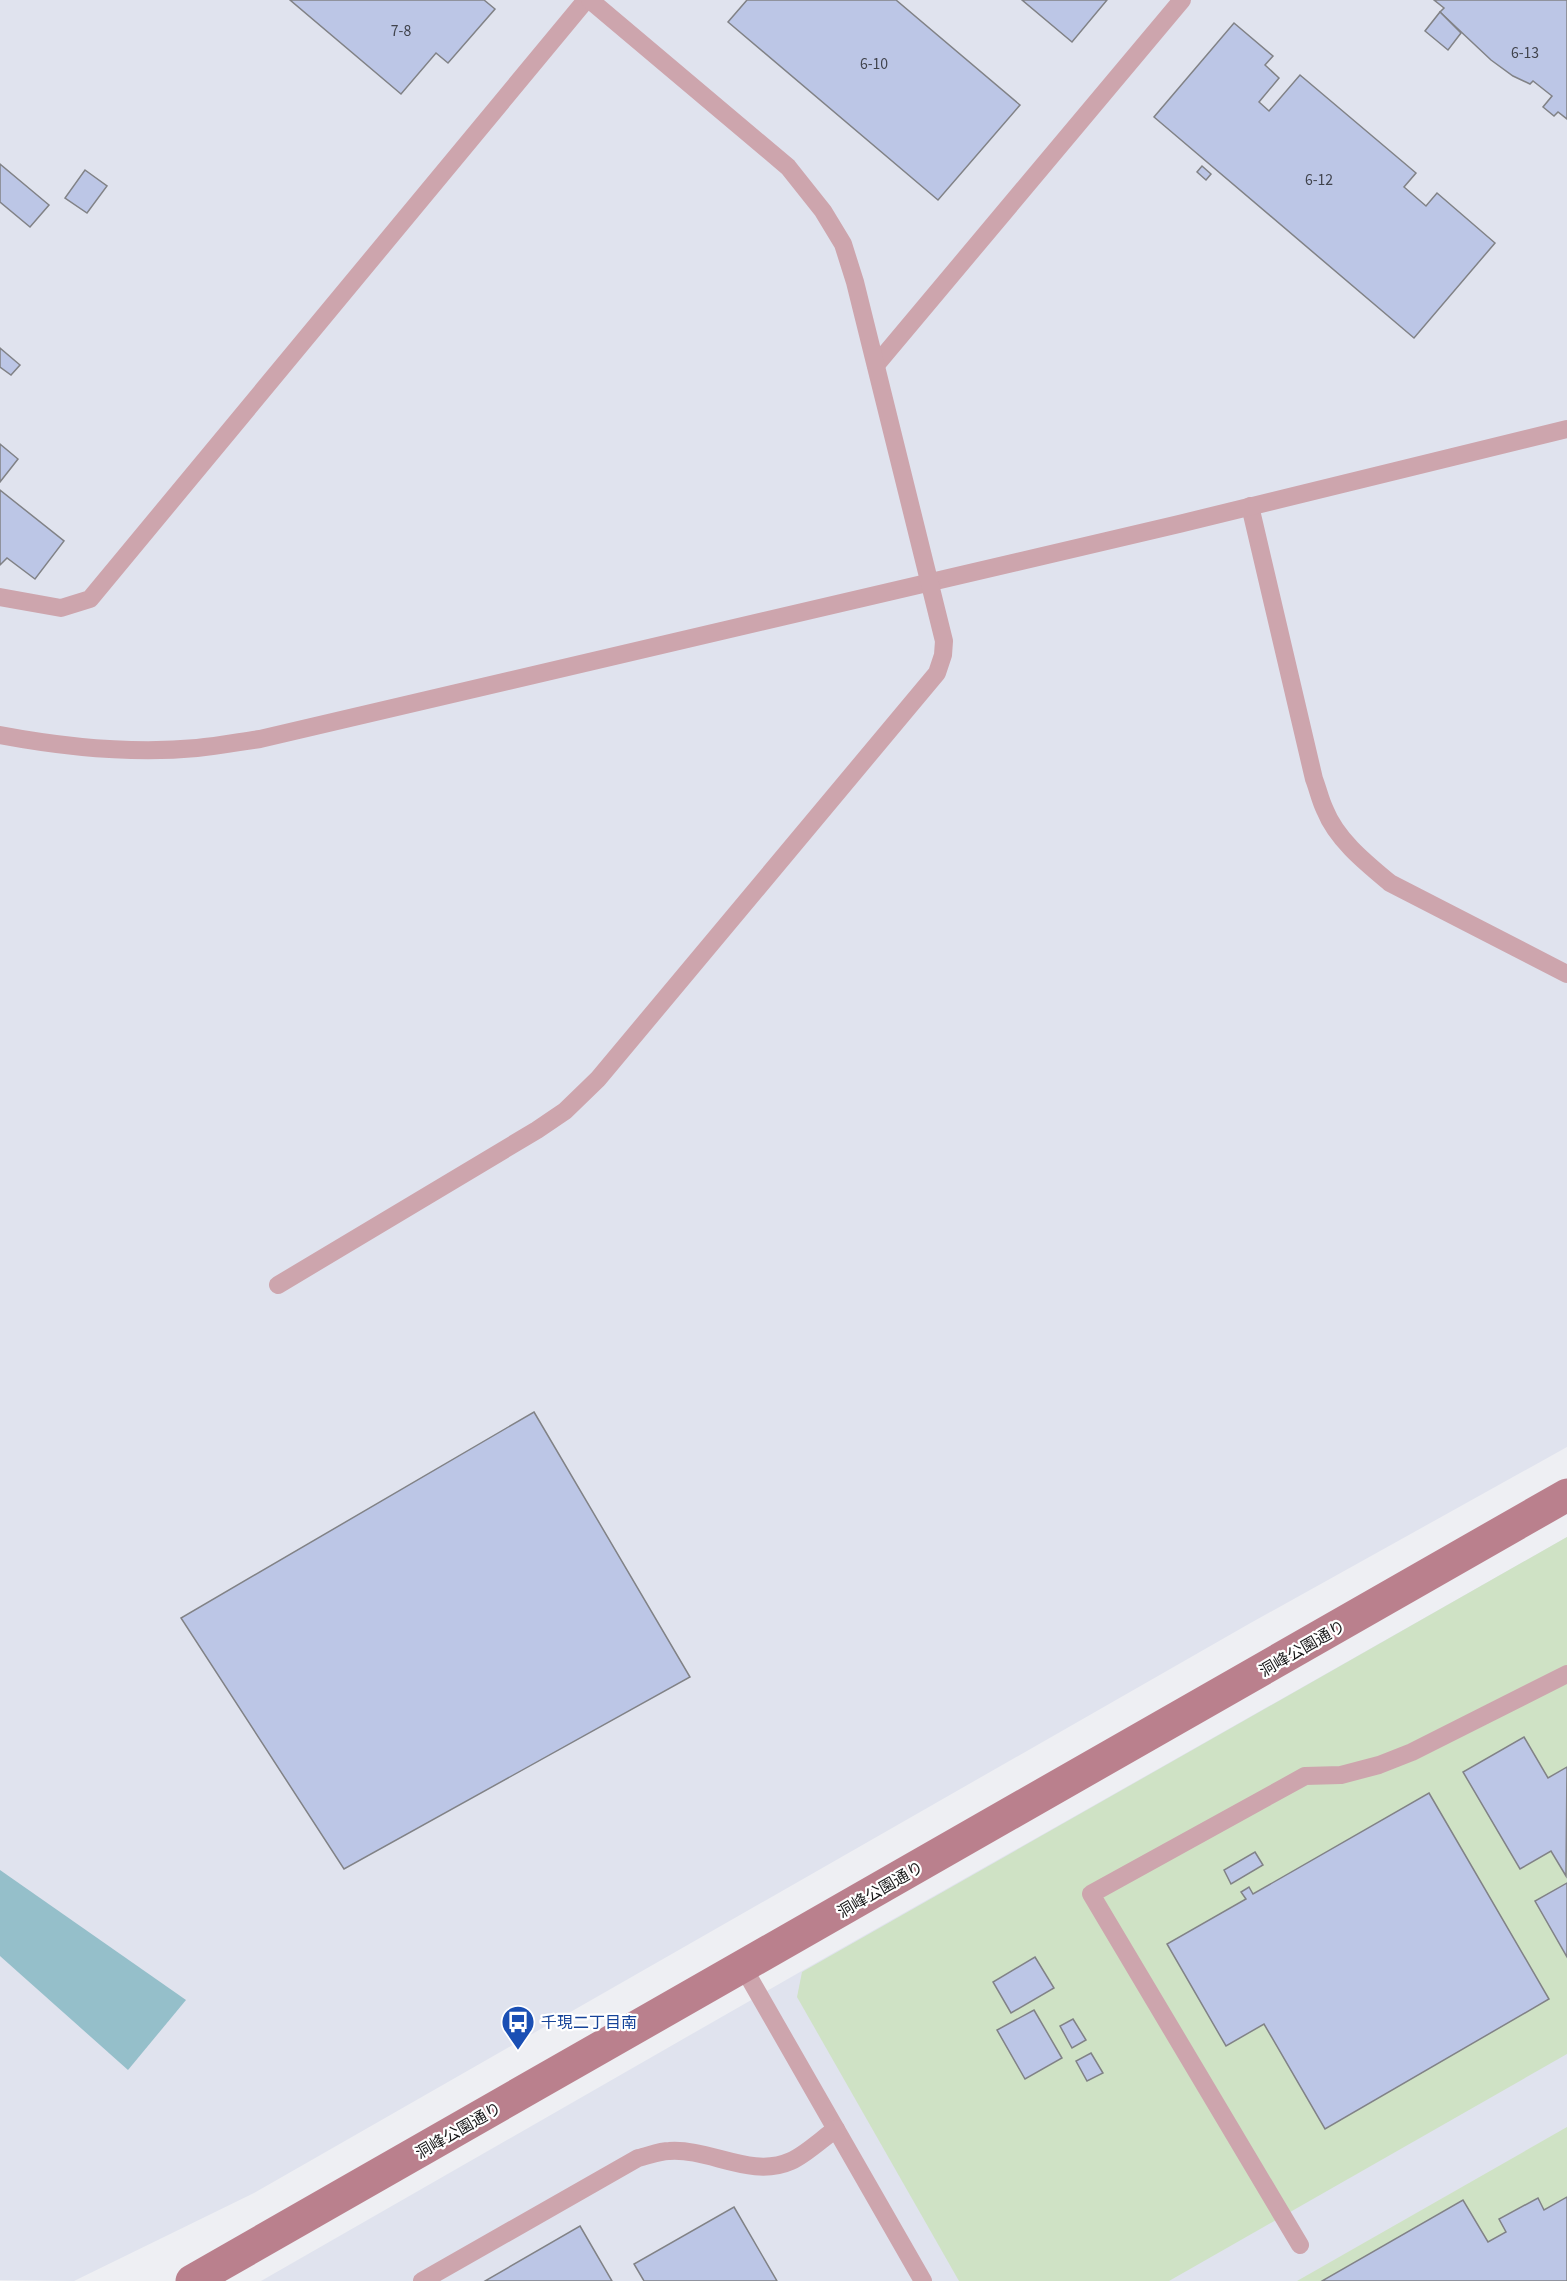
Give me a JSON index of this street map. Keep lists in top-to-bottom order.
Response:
{
  "streets": {
    "street": ["洞峰公園通り"]
  },
  "places": {
    "bus stop": ["千現二丁目南"]
  },
  "house_numbers": [
    "7-8",
    "6-13",
    "6-10",
    "6-12"
  ]
}
